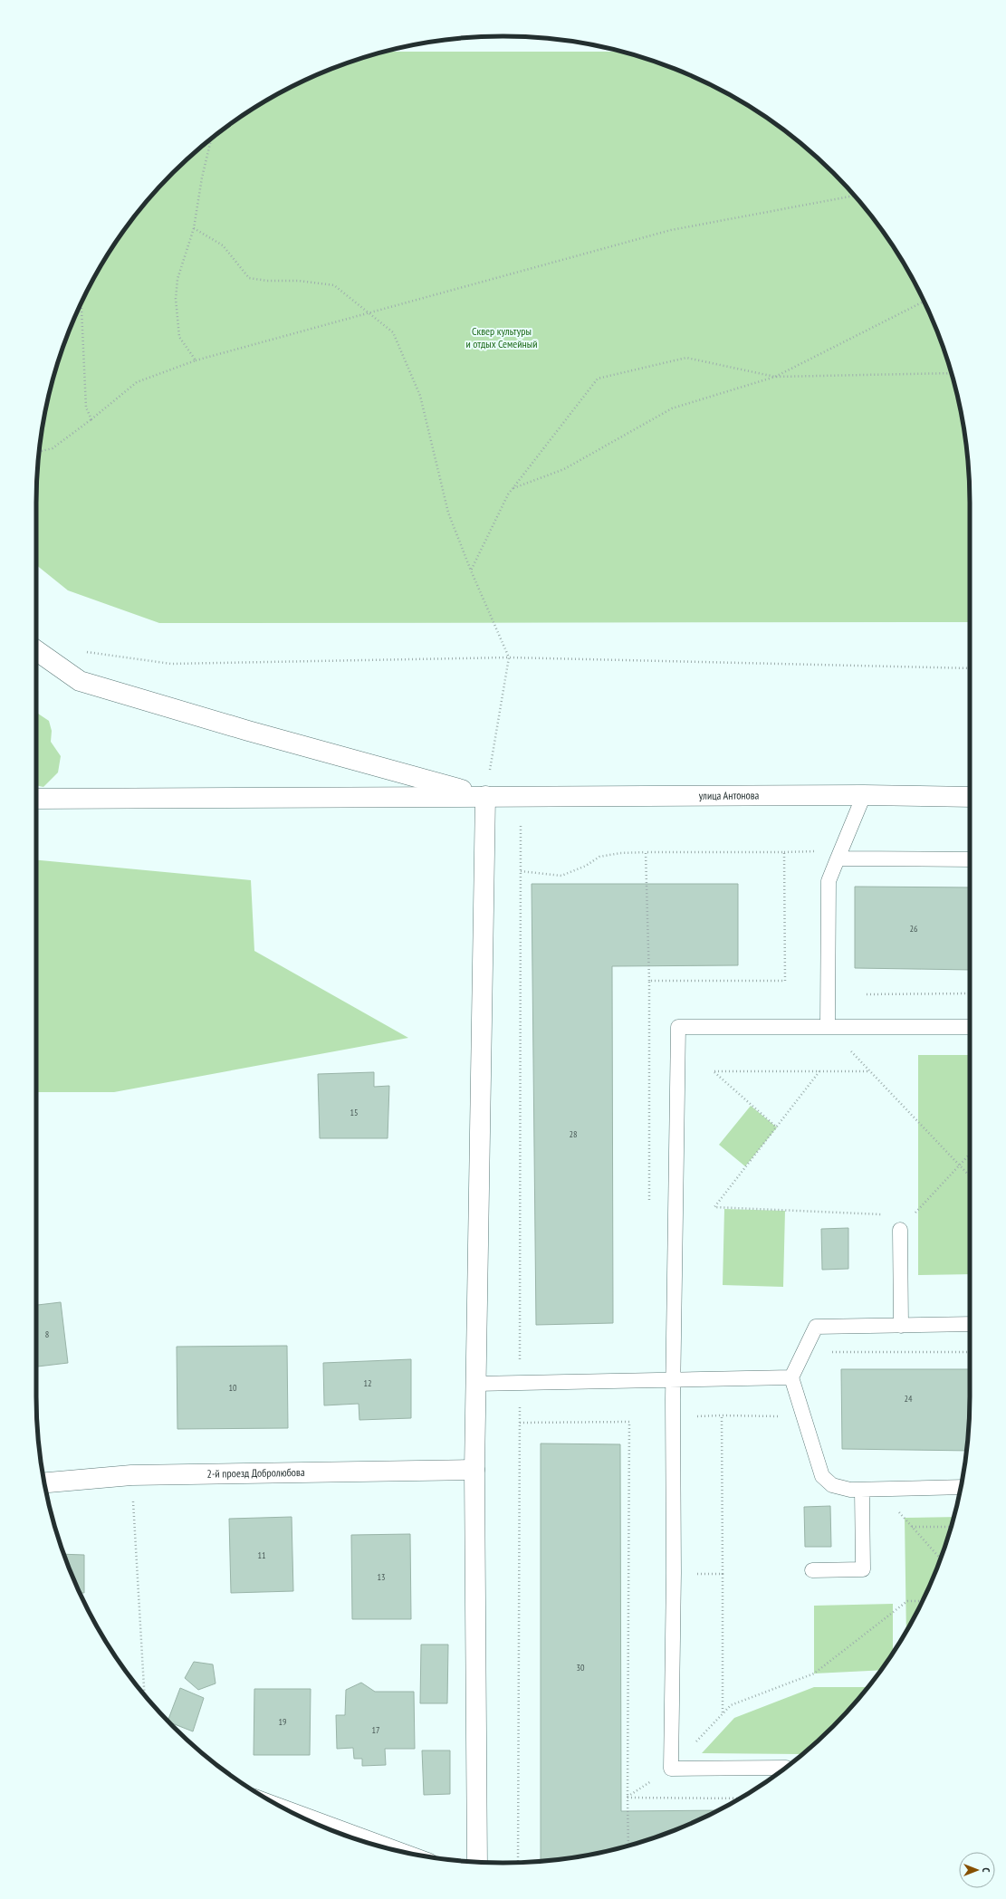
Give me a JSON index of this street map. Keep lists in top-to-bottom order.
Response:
{
  "streets": {
    "street": ["улица Антонова", "2-й проезд Добролюбова"]
  },
  "parks": ["Сквер культуры и отдых Семейный"],
  "house_numbers": [
    "26",
    "15",
    "28",
    "8",
    "12",
    "10",
    "24",
    "11",
    "13",
    "30",
    "19",
    "17"
  ],
  "north": "right"
}
